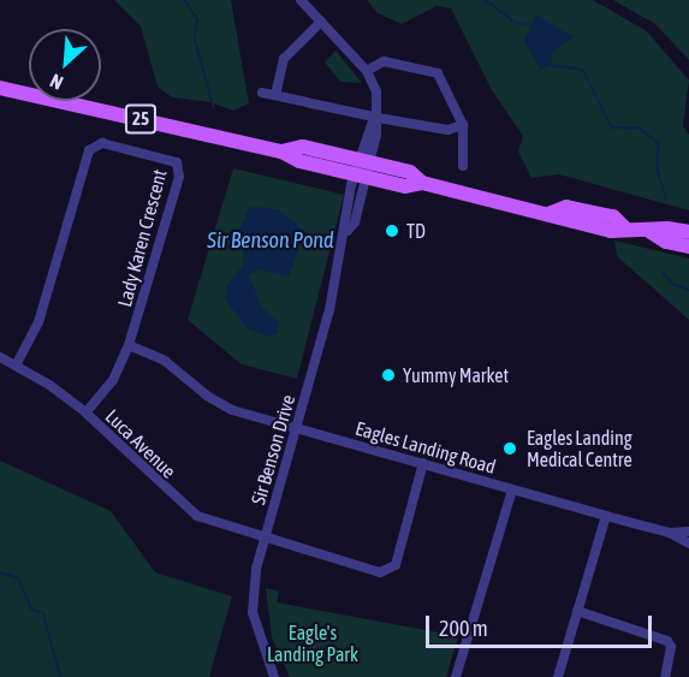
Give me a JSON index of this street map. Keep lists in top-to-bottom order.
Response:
{
  "streets": {
    "main road": ["25"],
    "street": [
      "Lady Karen Crescent",
      "Luca Avenue",
      "Eagles Landing Road",
      "Sir Benson Drive"
    ]
  },
  "crossings": [
    ["25", "Sir Benson Drive"],
    ["Lady Karen Crescent", "Luca Avenue"],
    ["Lady Karen Crescent", "Eagles Landing Road"],
    ["Luca Avenue", "Eagles Landing Road"],
    ["Luca Avenue", "Sir Benson Drive"],
    ["Eagles Landing Road", "Sir Benson Drive"]
  ],
  "water": ["Sir Benson Pond"],
  "parks": ["Eagle's Landing Park"],
  "places": ["TD", "Yummy Market", "Eagles Landing Medical Centre"],
  "scale_bar": "200 m",
  "north": "bottom left"
}
